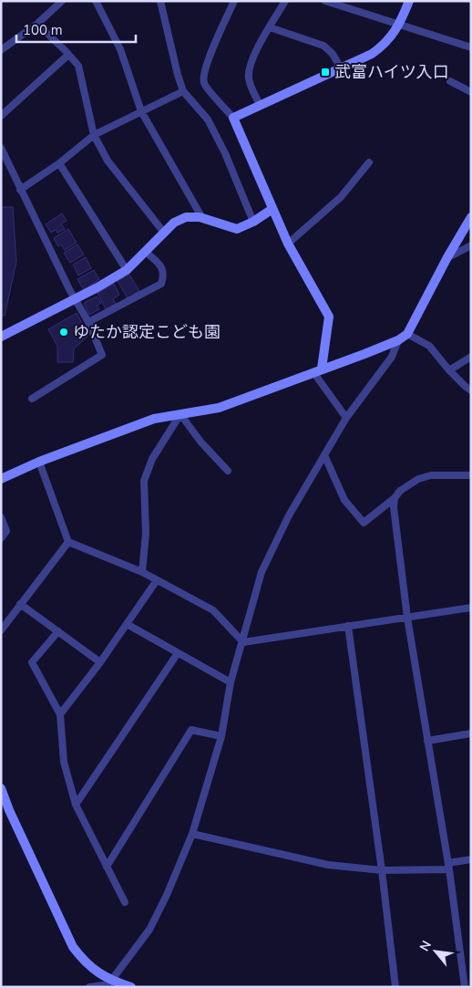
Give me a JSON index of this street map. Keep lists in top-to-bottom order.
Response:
{
  "places": {
    "transit": ["武富ハイツ入口"],
    "other": ["ゆたか認定こども園"]
  },
  "scale_bar": "100 m",
  "north": "top left"
}
